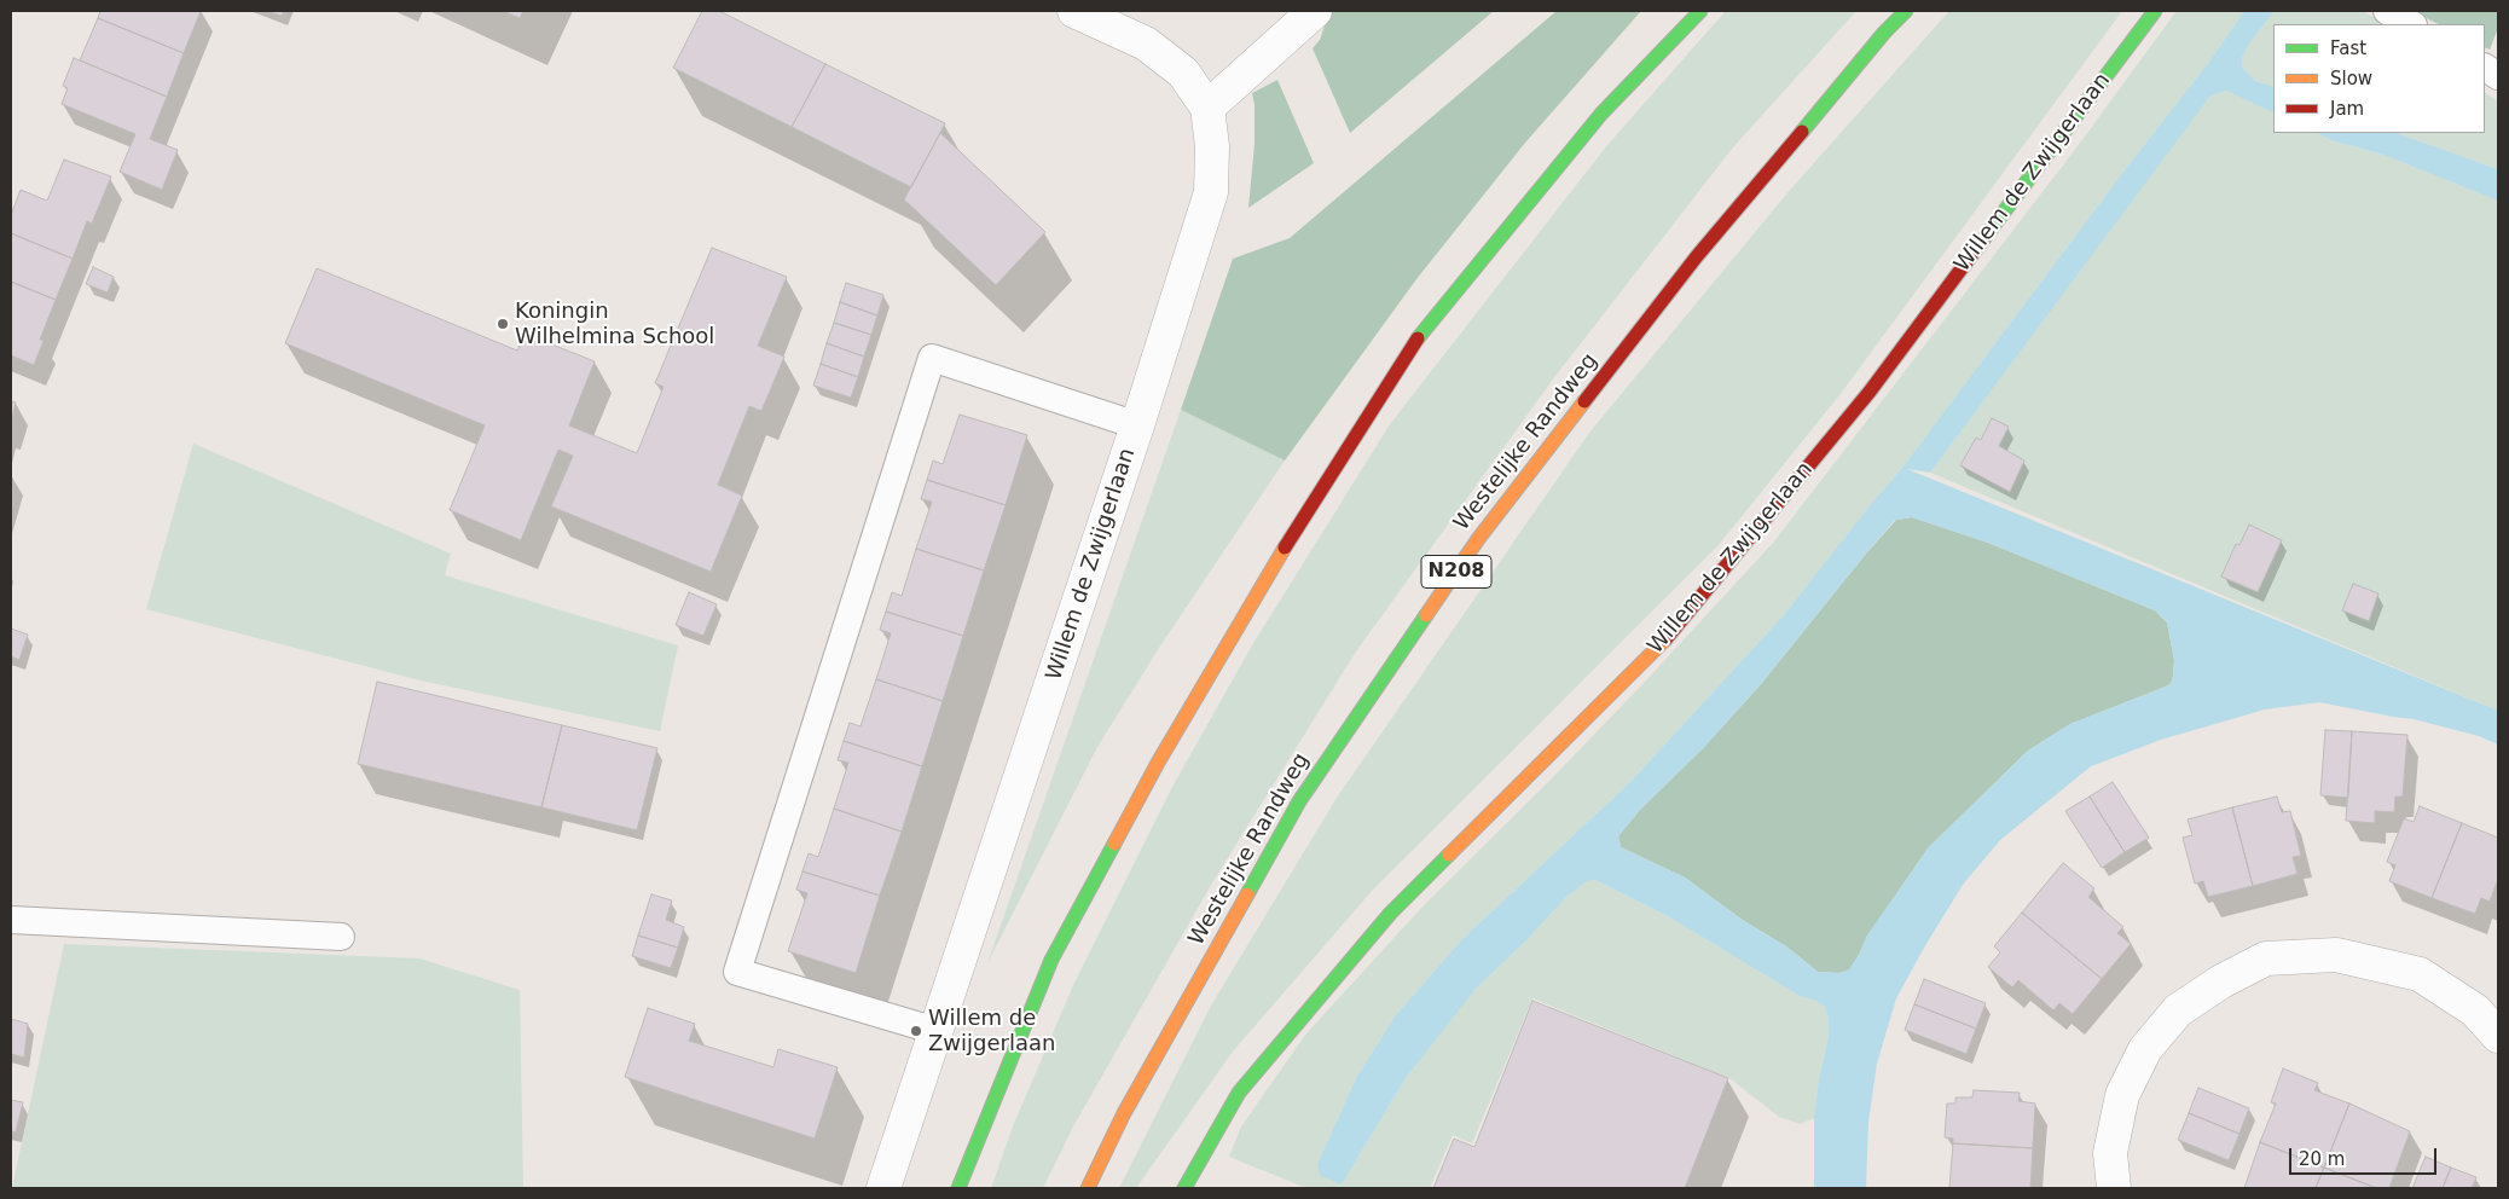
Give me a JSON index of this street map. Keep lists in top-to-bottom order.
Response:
{
  "streets": {
    "main road": ["Willem de Zwijgerlaan", "Westelijke Randweg", "N208"]
  },
  "places": ["Koningin Wilhelmina School", "Willem de Zwijgerlaan"],
  "legend": ["Fast", "Slow", "Jam"],
  "scale_bar": "20 m"
}
